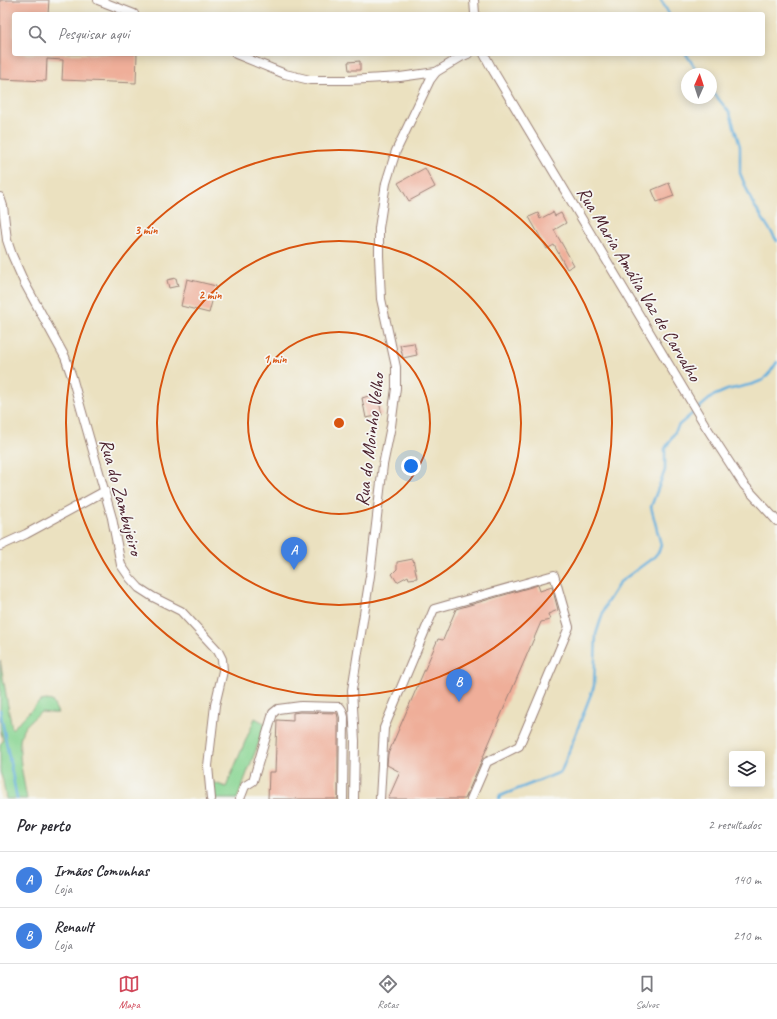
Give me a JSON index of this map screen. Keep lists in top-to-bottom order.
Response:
{
  "streets": {
    "street": ["Rua Maria Amália Vaz de Carvalho", "Rua do Moinho Velho", "Rua do Zambujeiro"]
  },
  "north": "top",
  "page": {
    "search": "Pesquisar aqui",
    "pins": ["A", "B"],
    "heading": ["Por perto", "2 resultados"],
    "list": [
      {
        "mark": "A",
        "name": "Irmãos Comunhas",
        "note": "Loja",
        "value": "140 m"
      },
      {
        "mark": "B",
        "name": "Renault",
        "note": "Loja",
        "value": "210 m"
      }
    ],
    "nav": ["Mapa", "Rotas", "Salvos"]
  },
  "rings": ["3 min", "2 min", "1 min"]
}
